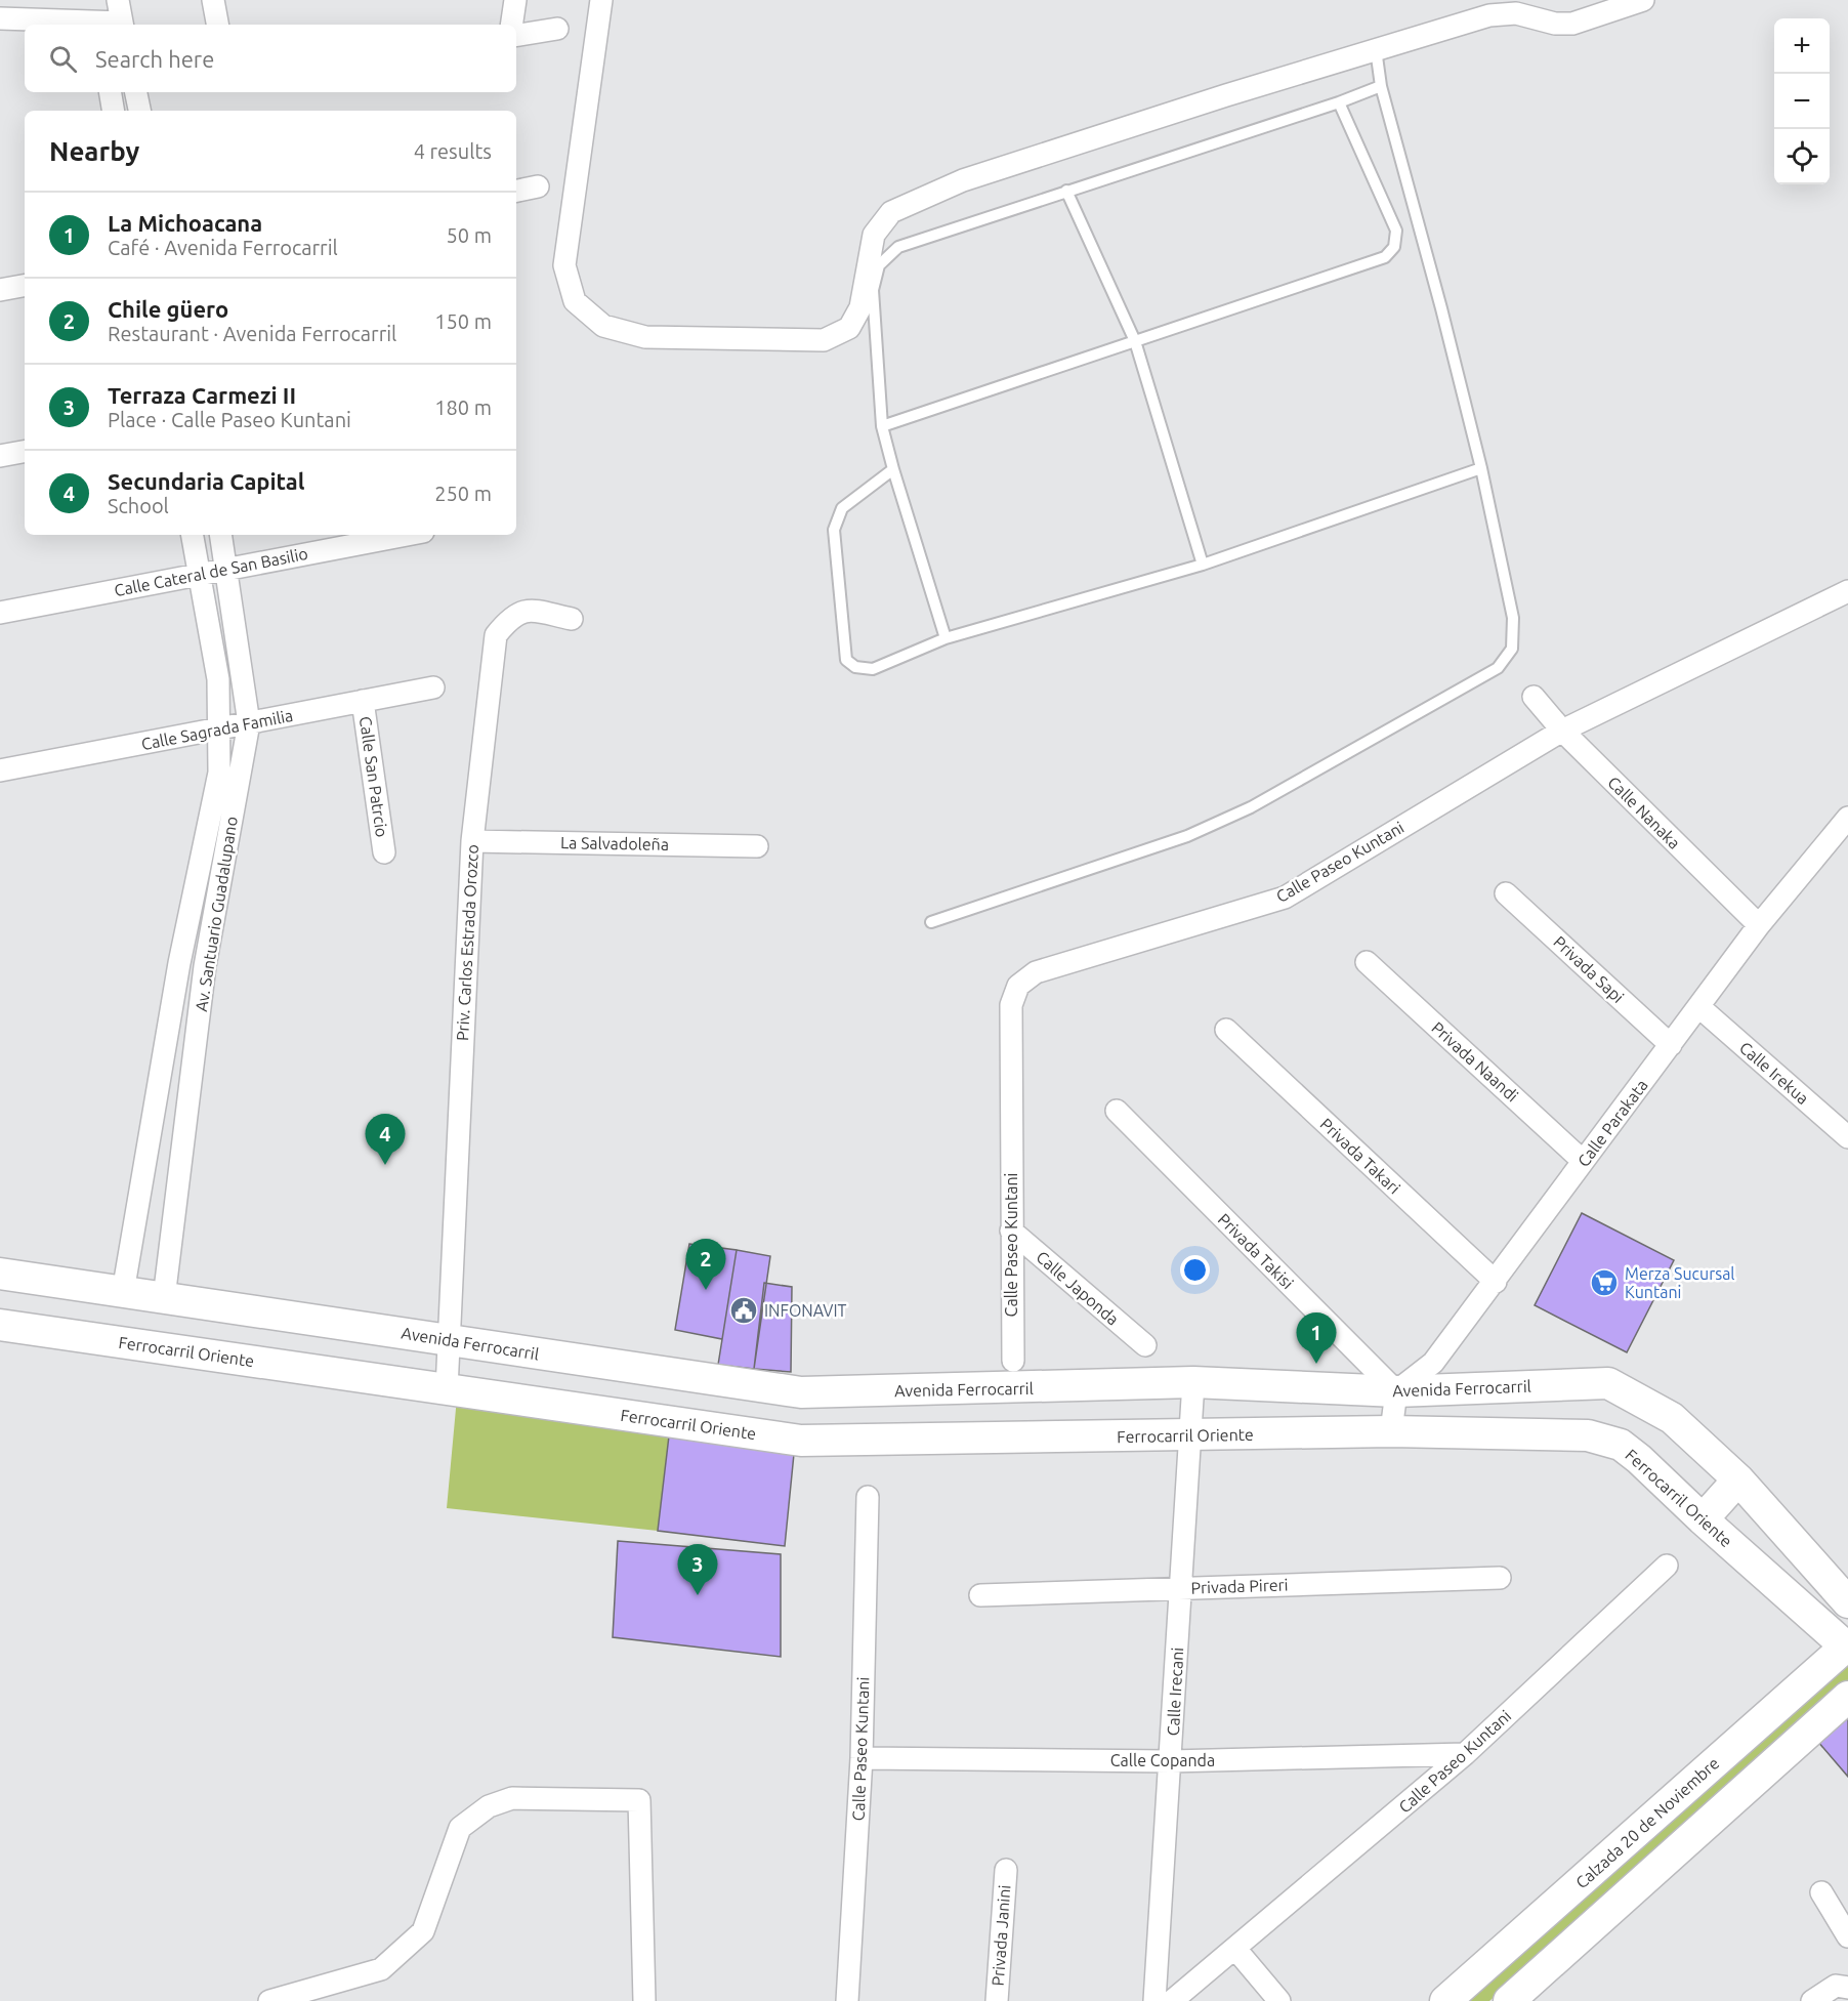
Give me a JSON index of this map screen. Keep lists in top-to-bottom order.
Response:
{
  "streets": {
    "main road": ["Avenida Ferrocarril", "Ferrocarril Oriente", "Calzada 20 de Noviembre"],
    "street": [
      "Calle Cateral de San Basilio",
      "Calle Sagrada Familia",
      "Calle San Patrcio",
      "Calle Nanaka",
      "La Salvadoleña",
      "Calle Paseo Kuntani",
      "Av. Santuario Guadalupano",
      "Priv. Carlos Estrada Orozco",
      "Privada Sapi",
      "Privada Naandi",
      "Calle Irekua",
      "Calle Parakata",
      "Privada Takari",
      "Privada Takisi",
      "Calle Japonda",
      "Privada Pireri",
      "Calle Irecani",
      "Calle Copanda",
      "Privada Janini"
    ]
  },
  "crossings": [
    ["Calle Cateral de San Basilio", "Av. Santuario Guadalupano"],
    ["Calle Sagrada Familia", "Calle San Patrcio"],
    ["Calle Sagrada Familia", "Av. Santuario Guadalupano"],
    ["Calle Nanaka", "Calle Paseo Kuntani"],
    ["Calle Nanaka", "Calle Parakata"],
    ["La Salvadoleña", "Priv. Carlos Estrada Orozco"],
    ["Calle Paseo Kuntani", "Calle Japonda"],
    ["Calle Paseo Kuntani", "Calle Copanda"],
    ["Av. Santuario Guadalupano", "Avenida Ferrocarril"],
    ["Priv. Carlos Estrada Orozco", "Avenida Ferrocarril"],
    ["Privada Sapi", "Calle Parakata"],
    ["Privada Naandi", "Calle Parakata"],
    ["Calle Irekua", "Calle Parakata"],
    ["Calle Parakata", "Privada Takari"],
    ["Calle Parakata", "Privada Takisi"],
    ["Calle Parakata", "Avenida Ferrocarril"],
    ["Privada Takisi", "Avenida Ferrocarril"],
    ["Avenida Ferrocarril", "Calle Irecani"],
    ["Ferrocarril Oriente", "Calle Irecani"],
    ["Ferrocarril Oriente", "Calzada 20 de Noviembre"],
    ["Privada Pireri", "Calle Irecani"],
    ["Calle Irecani", "Calle Copanda"]
  ],
  "places": {
    "supermarket": ["Merza Sucursal Kuntani"],
    "public building": ["INFONAVIT"]
  },
  "page": {
    "map_buttons": ["+", "−"],
    "search": "Search here",
    "heading": ["Nearby", "4 results"],
    "list": [
      {
        "mark": "1",
        "name": "La Michoacana",
        "note": "Café · Avenida Ferrocarril",
        "value": "50 m"
      },
      {
        "mark": "2",
        "name": "Chile güero",
        "note": "Restaurant · Avenida Ferrocarril",
        "value": "150 m"
      },
      {
        "mark": "3",
        "name": "Terraza Carmezi II",
        "note": "Place · Calle Paseo Kuntani",
        "value": "180 m"
      },
      {
        "mark": "4",
        "name": "Secundaria Capital",
        "note": "School",
        "value": "250 m"
      }
    ],
    "pins": [
      "4",
      "2",
      "1",
      "3"
    ]
  }
}
